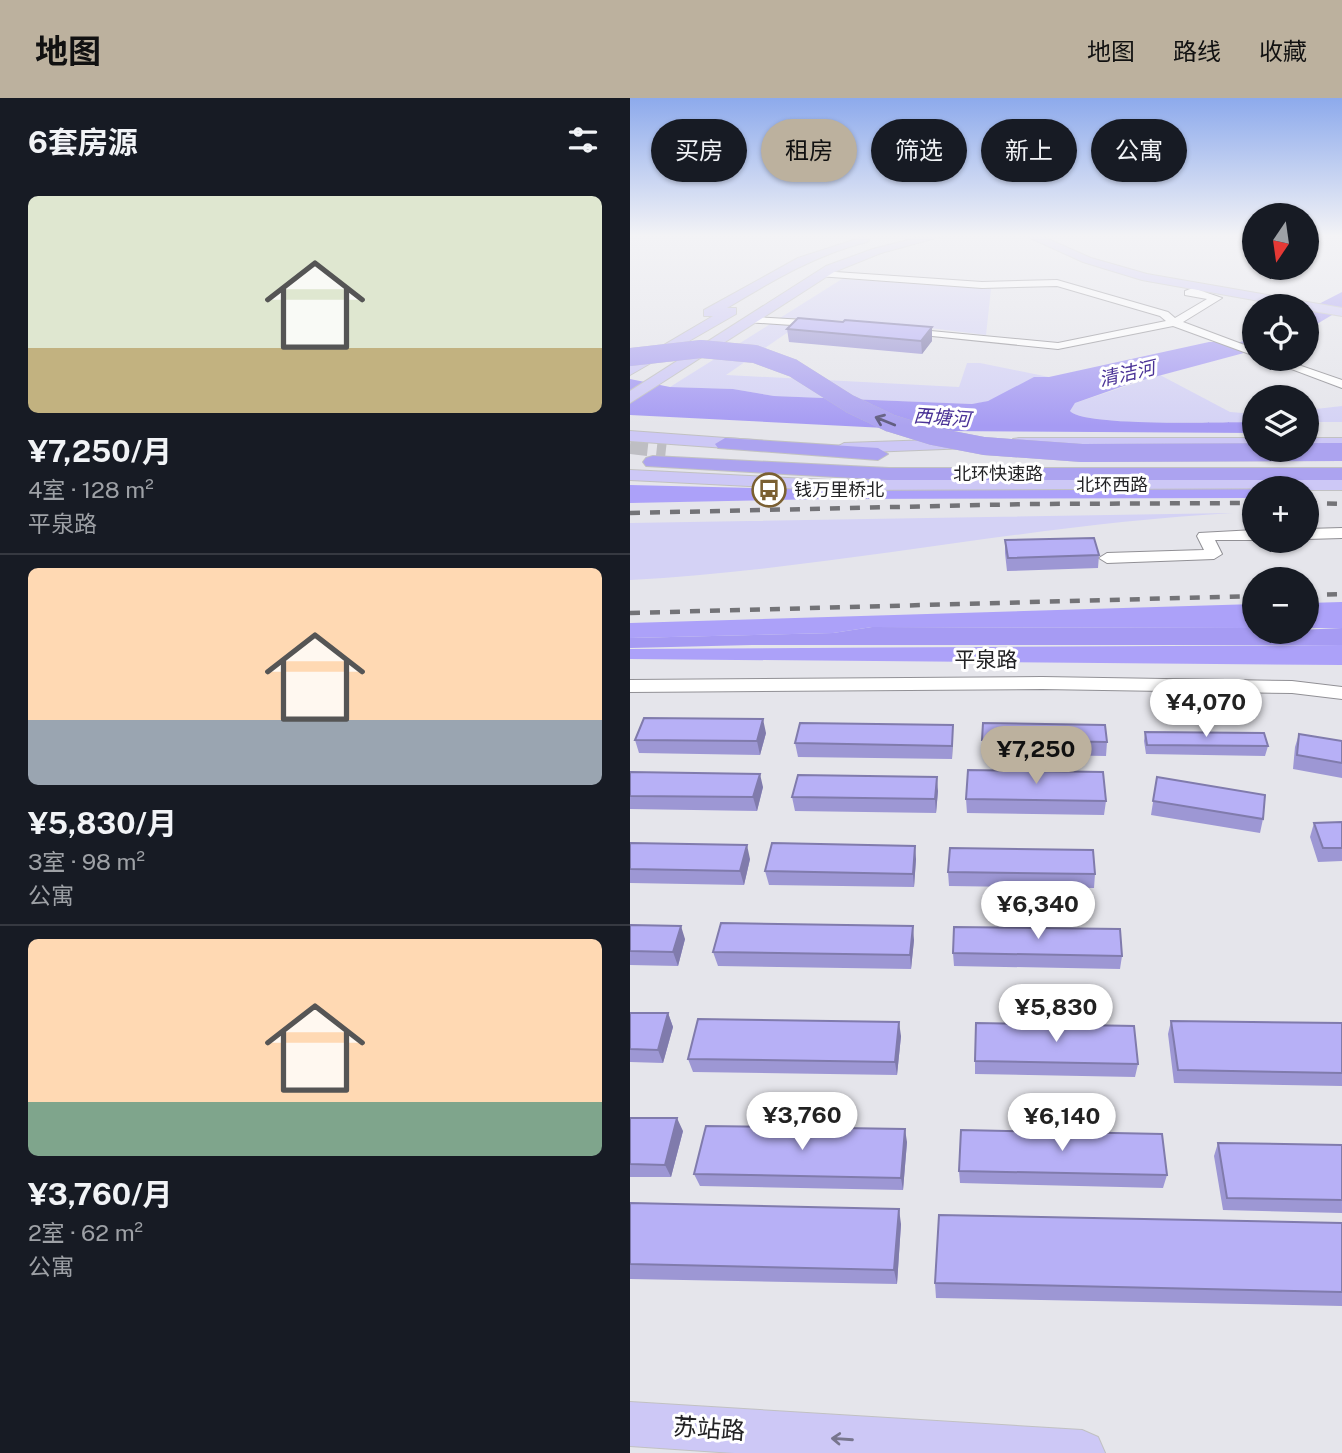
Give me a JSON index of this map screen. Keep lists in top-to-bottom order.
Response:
{
  "streets": {
    "highway": ["北环快速路"],
    "main road": ["北环西路", "苏站路"],
    "street": ["平泉路"]
  },
  "one_way": ["苏站路"],
  "water": ["清洁河", "西塘河"],
  "places": {
    "bus stop": ["钱万里桥北"]
  },
  "north": "bottom",
  "page": {
    "header": "地图",
    "nav": ["地图", "路线", "收藏"],
    "heading": "6套房源",
    "chip": [
      "买房",
      "租房",
      "筛选",
      "新上",
      "公寓"
    ],
    "list": [
      {
        "name": "¥7,250/月",
        "note": "4室 · 128 m² · 平泉路"
      },
      {
        "name": "¥5,830/月",
        "note": "3室 · 98 m² · 公寓"
      },
      {
        "name": "¥3,760/月",
        "note": "2室 · 62 m² · 公寓"
      }
    ],
    "map_buttons": ["+", "−"],
    "price": [
      "¥4,070",
      "¥7,250",
      "¥6,340",
      "¥5,830",
      "¥3,760",
      "¥6,140"
    ]
  }
}
